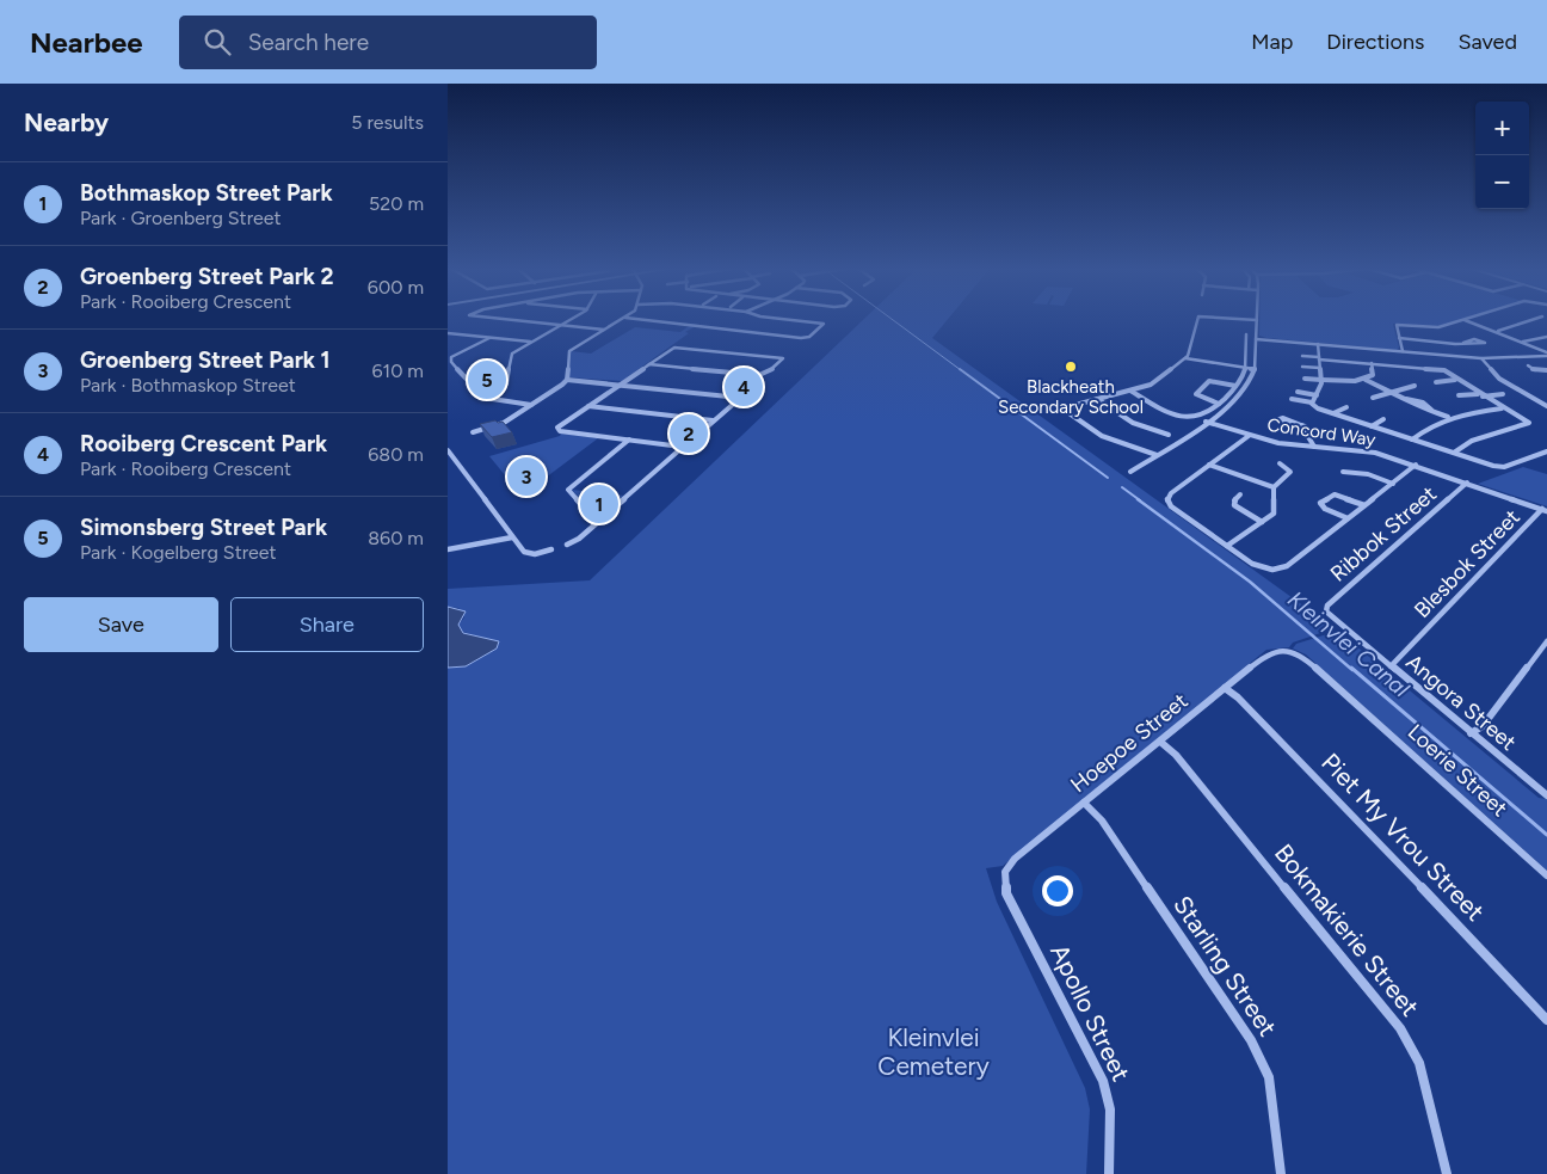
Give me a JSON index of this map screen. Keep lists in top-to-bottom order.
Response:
{
  "streets": {
    "street": [
      "Concord Way",
      "Ribbok Street",
      "Blesbok Street",
      "Angora Street",
      "Hoepoe Street",
      "Loerie Street",
      "Piet My Vrou Street",
      "Bokmakierie Street",
      "Starling Street",
      "Apollo Street"
    ]
  },
  "crossings": [
    ["Concord Way", "Ribbok Street"],
    ["Concord Way", "Blesbok Street"],
    ["Ribbok Street", "Angora Street"],
    ["Blesbok Street", "Angora Street"],
    ["Hoepoe Street", "Loerie Street"],
    ["Hoepoe Street", "Piet My Vrou Street"],
    ["Hoepoe Street", "Bokmakierie Street"],
    ["Hoepoe Street", "Starling Street"],
    ["Hoepoe Street", "Apollo Street"]
  ],
  "water": ["Kleinvlei Canal"],
  "parks": ["Kleinvlei Cemetery"],
  "places": ["Blackheath Secondary School"],
  "page": {
    "header": "Nearbee",
    "search": "Search here",
    "nav": ["Map", "Directions", "Saved"],
    "heading": ["Nearby", "5 results"],
    "map_buttons": ["+", "−"],
    "list": [
      {
        "mark": "1",
        "name": "Bothmaskop Street Park",
        "note": "Park · Groenberg Street",
        "value": "520 m"
      },
      {
        "mark": "2",
        "name": "Groenberg Street Park 2",
        "note": "Park · Rooiberg Crescent",
        "value": "600 m"
      },
      {
        "mark": "3",
        "name": "Groenberg Street Park 1",
        "note": "Park · Bothmaskop Street",
        "value": "610 m"
      },
      {
        "mark": "4",
        "name": "Rooiberg Crescent Park",
        "note": "Park · Rooiberg Crescent",
        "value": "680 m"
      },
      {
        "mark": "5",
        "name": "Simonsberg Street Park",
        "note": "Park · Kogelberg Street",
        "value": "860 m"
      }
    ],
    "pins": [
      "5",
      "4",
      "2",
      "3",
      "1"
    ],
    "buttons": ["Save", "Share"]
  }
}
